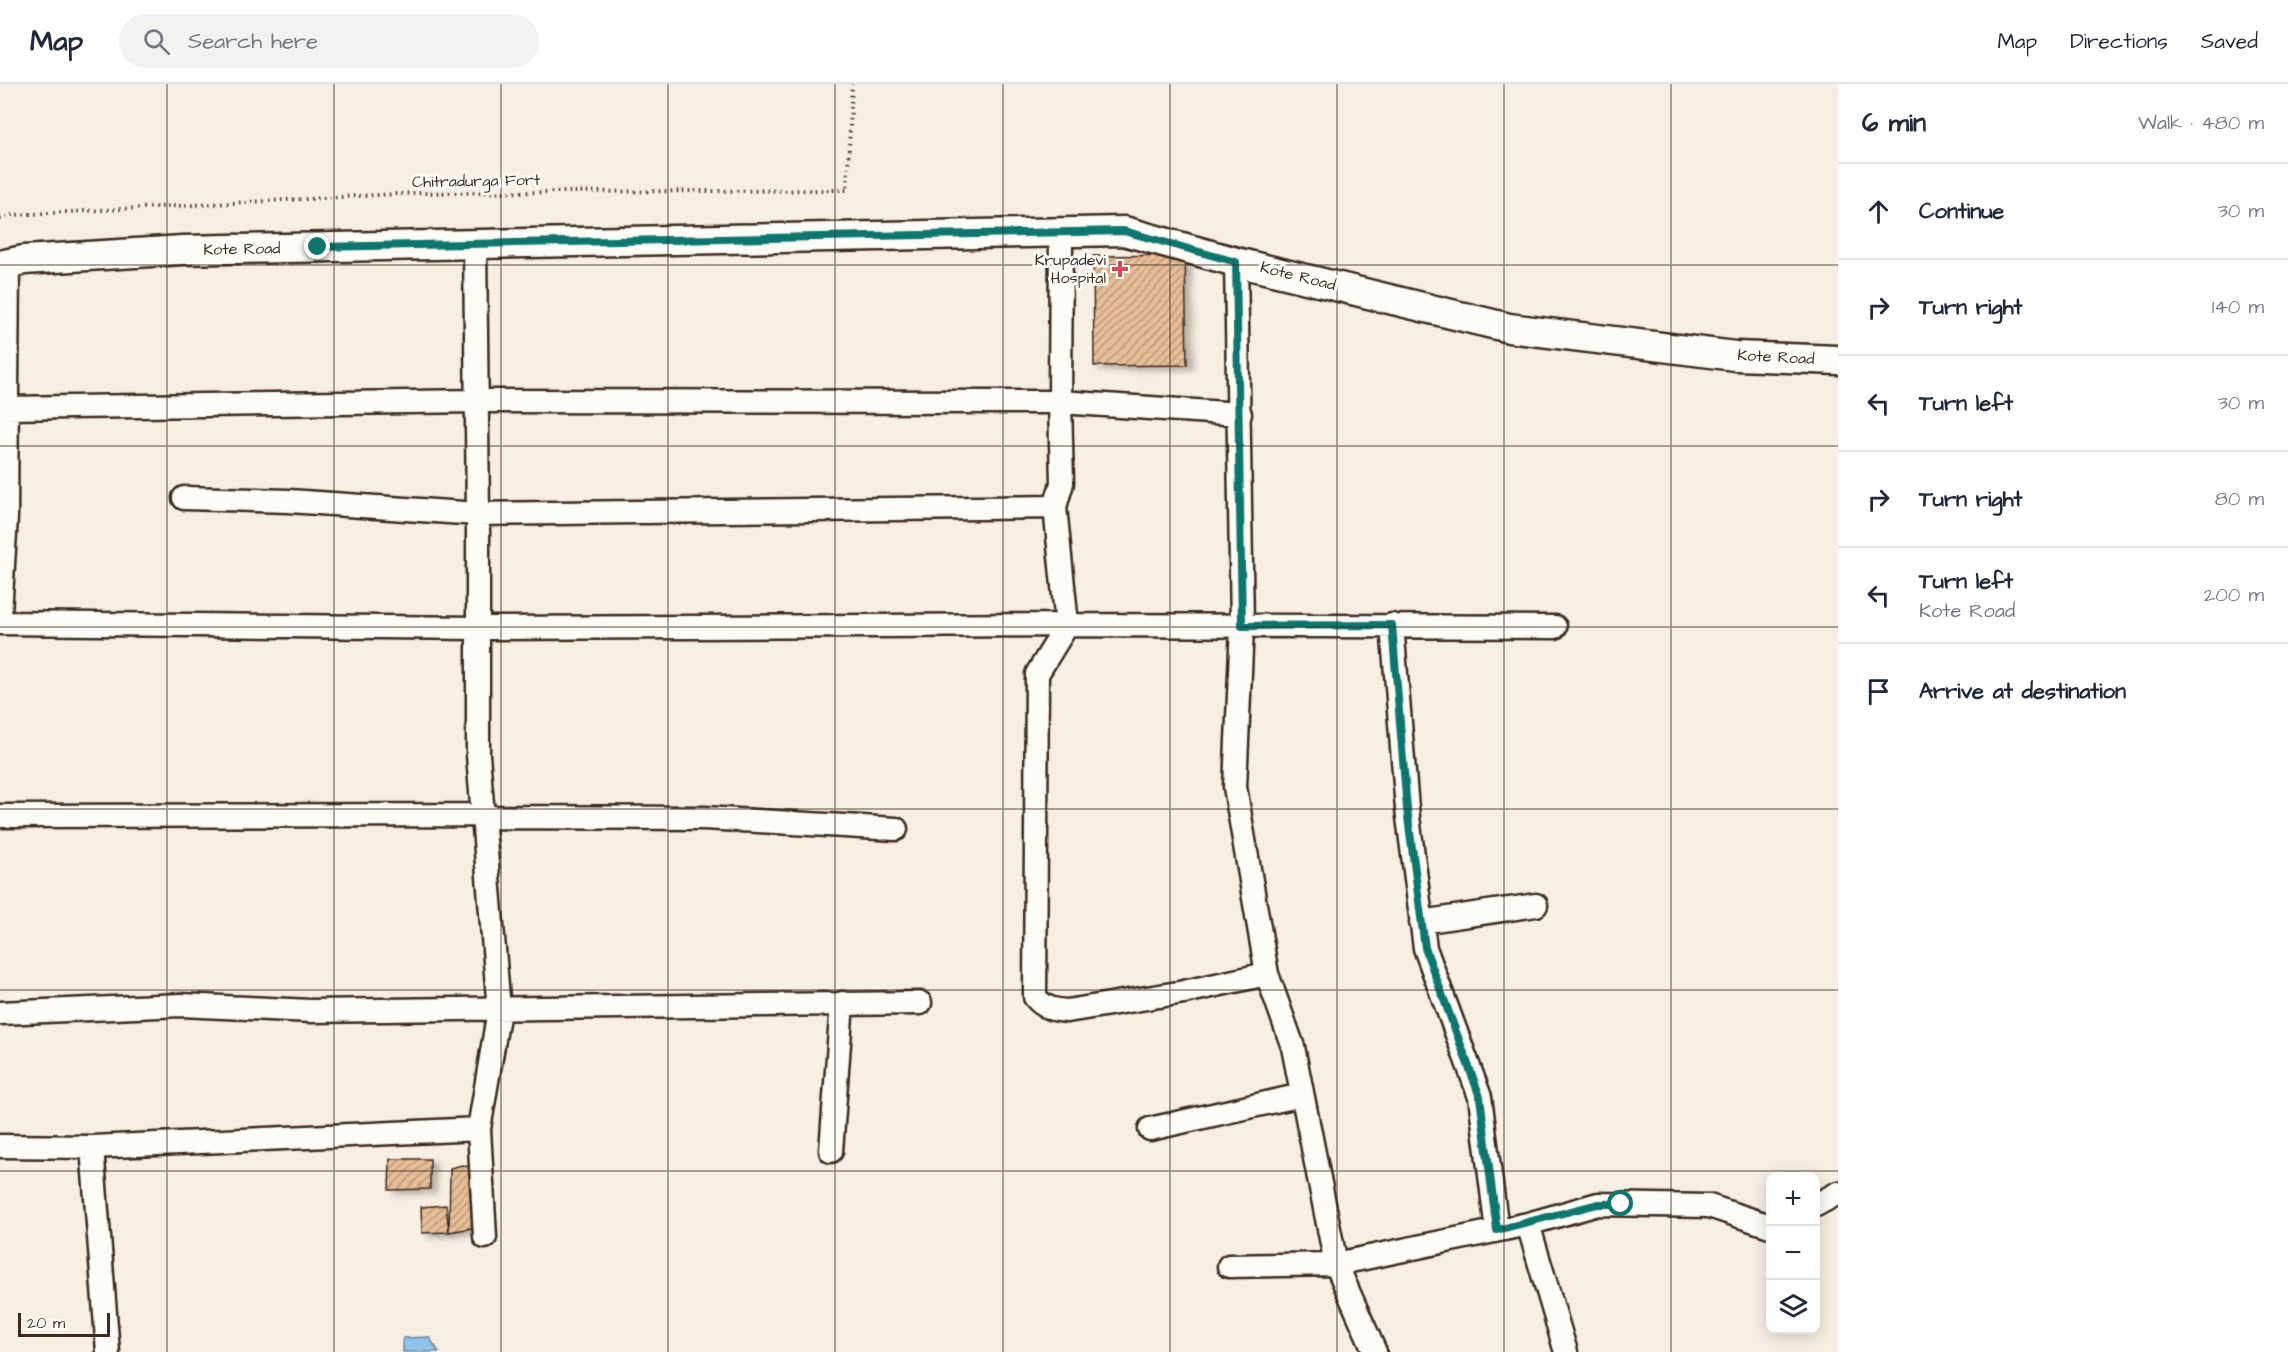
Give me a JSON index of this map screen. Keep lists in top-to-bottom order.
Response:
{
  "streets": {
    "street": ["Kote Road"],
    "path": ["Chitradurga Fort"]
  },
  "places": {
    "health": ["Krupadevi Hospital"]
  },
  "scale_bar": "20 m",
  "page": {
    "header": "Map",
    "search": "Search here",
    "nav": ["Map", "Directions", "Saved"],
    "heading": ["6 min", "Walk · 480 m"],
    "list": [
      ["Continue", "30 m"],
      ["Turn right", "140 m"],
      ["Turn left", "30 m"],
      ["Turn right", "80 m"],
      ["Turn left", "Kote Road", "200 m"],
      "Arrive at destination"
    ],
    "map_buttons": ["+", "−"],
    "scale": "20 m"
  }
}
